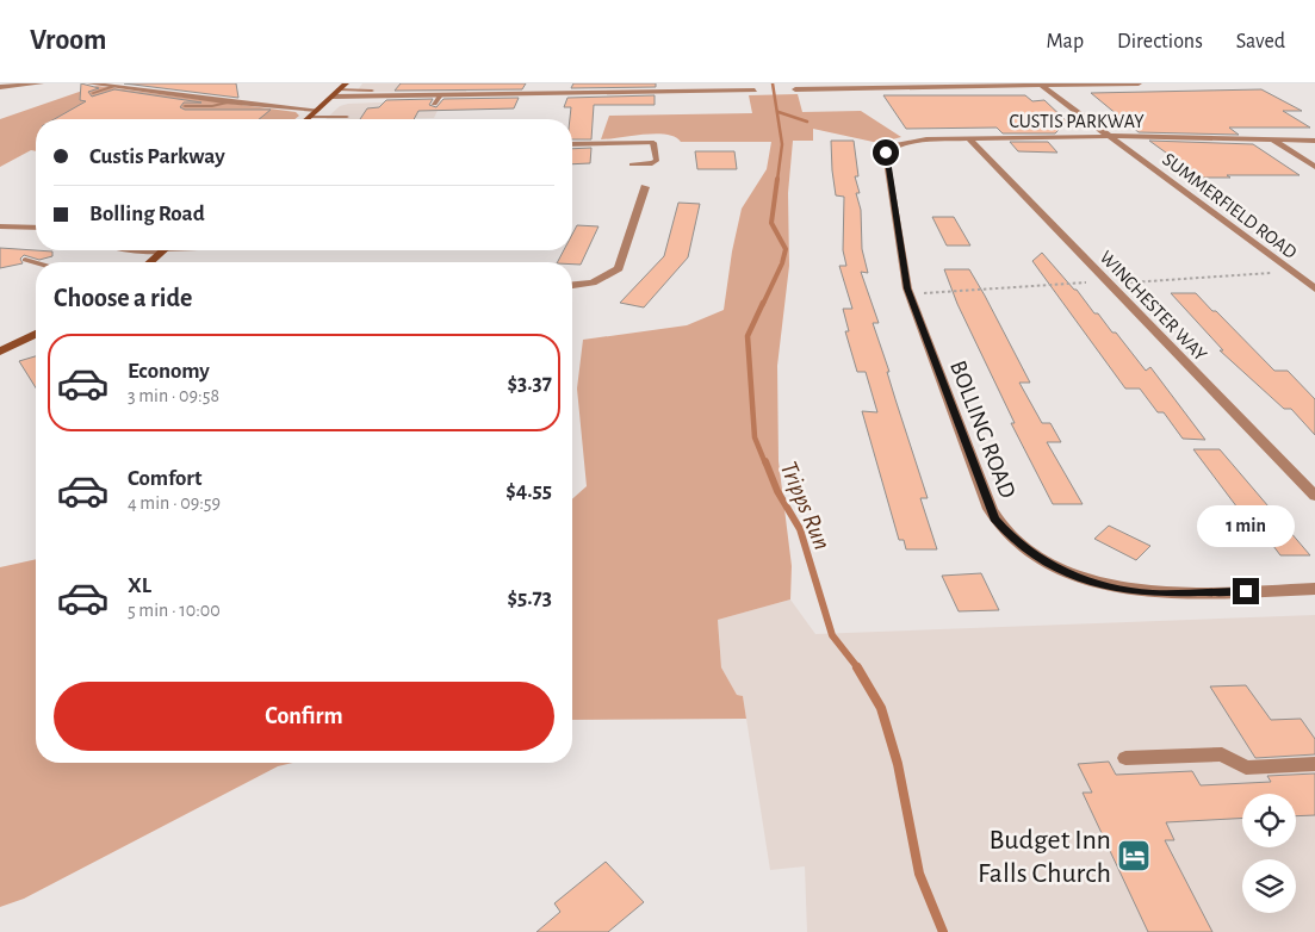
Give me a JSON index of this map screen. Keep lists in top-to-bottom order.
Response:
{
  "streets": {
    "street": [
      "CUSTIS PARKWAY",
      "SUMMERFIELD ROAD",
      "WINCHESTER WAY",
      "BOLLING ROAD"
    ]
  },
  "crossings": [
    ["CUSTIS PARKWAY", "SUMMERFIELD ROAD"],
    ["CUSTIS PARKWAY", "WINCHESTER WAY"],
    ["CUSTIS PARKWAY", "BOLLING ROAD"]
  ],
  "water": ["Tripps Run"],
  "places": {
    "hotel": ["Budget Inn Falls Church"]
  },
  "page": {
    "header": "Vroom",
    "nav": ["Map", "Directions", "Saved"],
    "banner": ["Custis Parkway", "Bolling Road"],
    "heading": "Choose a ride",
    "list": [
      {
        "name": "Economy",
        "note": "3 min · 09:58",
        "value": "$3.37"
      },
      {
        "name": "Comfort",
        "note": "4 min · 09:59",
        "value": "$4.55"
      },
      {
        "name": "XL",
        "note": "5 min · 10:00",
        "value": "$5.73"
      }
    ],
    "bubble": "1 min",
    "buttons": "Confirm"
  }
}
